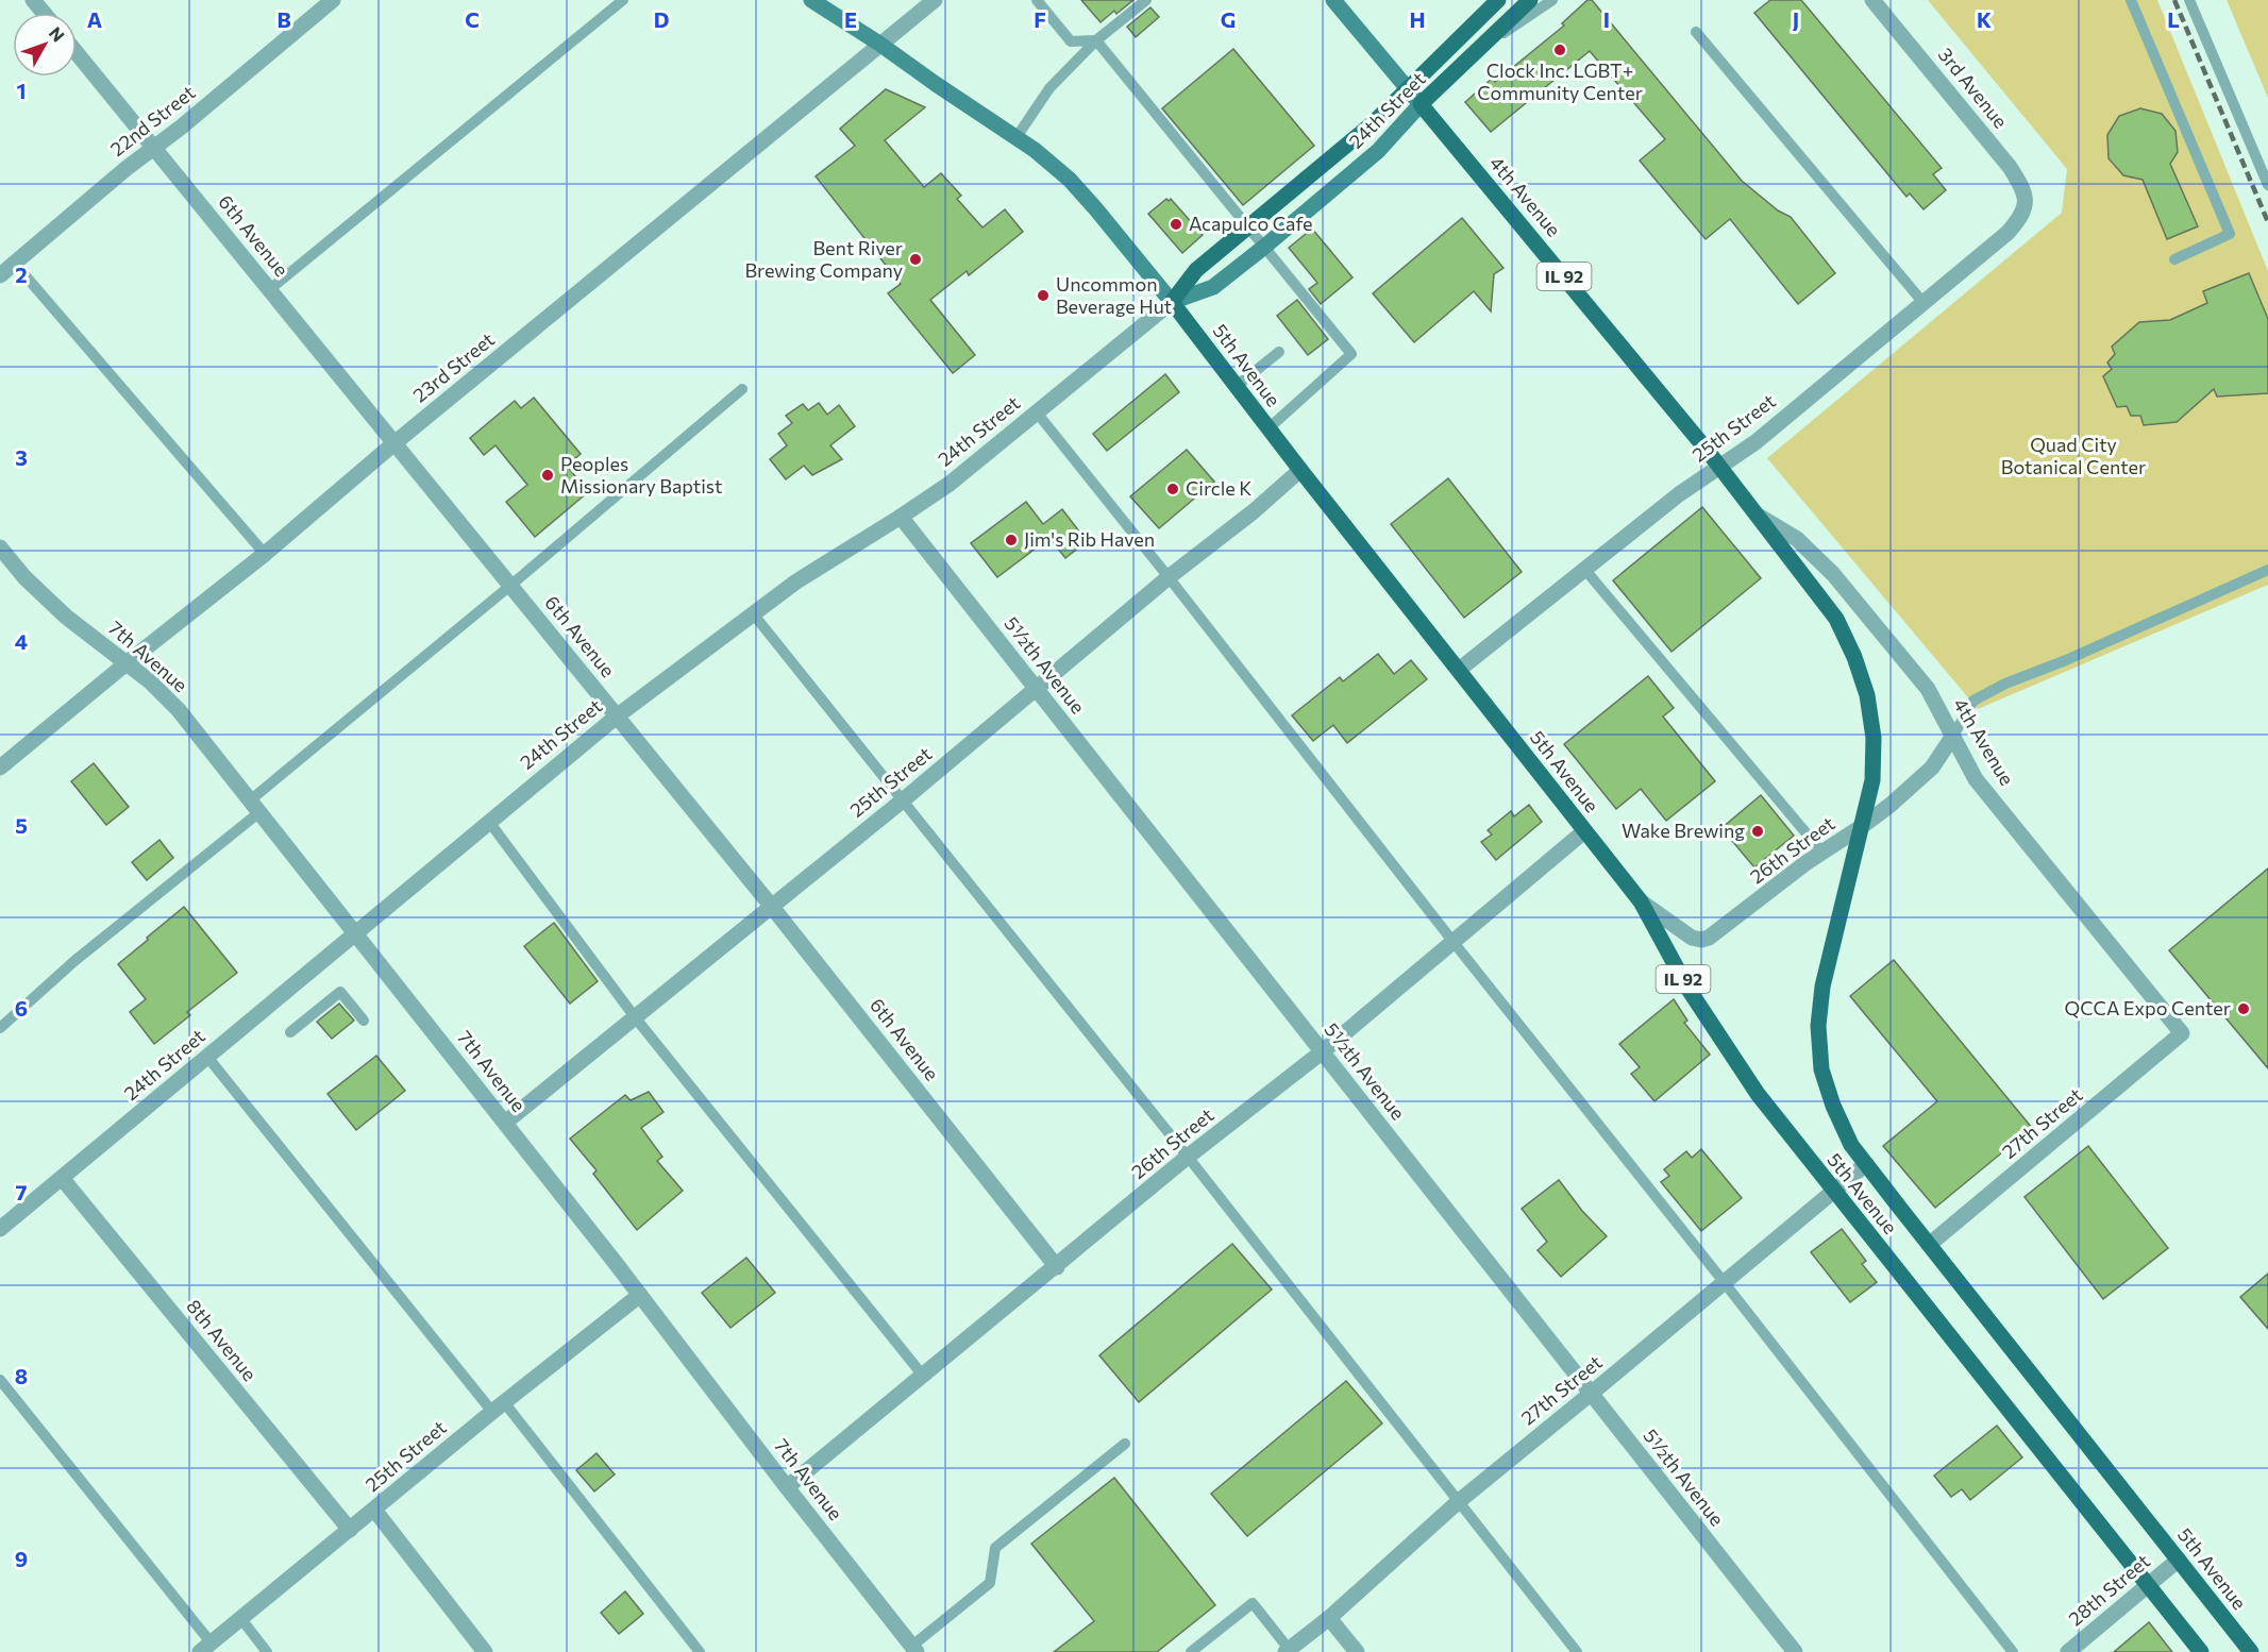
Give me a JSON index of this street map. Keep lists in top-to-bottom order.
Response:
{
  "streets": {
    "main road": [
      "24th Street",
      "4th Avenue",
      "IL 92",
      "5th Avenue"
    ],
    "street": [
      "3rd Avenue",
      "22nd Street",
      "6th Avenue",
      "23rd Street",
      "25th Street",
      "7th Avenue",
      "5½th Avenue",
      "26th Street",
      "27th Street",
      "8th Avenue",
      "28th Street"
    ]
  },
  "crossings": [
    ["3rd Avenue", "25th Street"],
    ["24th Street", "4th Avenue"],
    ["24th Street", "6th Avenue"],
    ["24th Street", "5th Avenue"],
    ["24th Street", "7th Avenue"],
    ["24th Street", "5½th Avenue"],
    ["24th Street", "8th Avenue"],
    ["22nd Street", "6th Avenue"],
    ["4th Avenue", "5th Avenue"],
    ["4th Avenue", "26th Street"],
    ["4th Avenue", "27th Street"],
    ["6th Avenue", "23rd Street"],
    ["6th Avenue", "25th Street"],
    ["6th Avenue", "26th Street"],
    ["5th Avenue", "23rd Street"],
    ["5th Avenue", "25th Street"],
    ["5th Avenue", "26th Street"],
    ["5th Avenue", "27th Street"],
    ["5th Avenue", "28th Street"],
    ["23rd Street", "7th Avenue"],
    ["25th Street", "7th Avenue"],
    ["25th Street", "5½th Avenue"],
    ["25th Street", "8th Avenue"],
    ["7th Avenue", "26th Street"],
    ["5½th Avenue", "26th Street"],
    ["5½th Avenue", "27th Street"]
  ],
  "parks": ["Quad City Botanical Center"],
  "places": [
    "Clock Inc. LGBT+ Community Center",
    "Acapulco Cafe",
    "Bent River Brewing Company",
    "Uncommon Beverage Hut",
    "Peoples Missionary Baptist",
    "Circle K",
    "Jim's Rib Haven",
    "Wake Brewing",
    "QCCA Expo Center"
  ],
  "north": "top right",
  "grid": {
    "columns": [
      "A",
      "B",
      "C",
      "D",
      "E",
      "F",
      "G",
      "H",
      "I",
      "J",
      "K",
      "L"
    ],
    "rows": [
      "1",
      "2",
      "3",
      "4",
      "5",
      "6",
      "7",
      "8",
      "9"
    ]
  }
}
